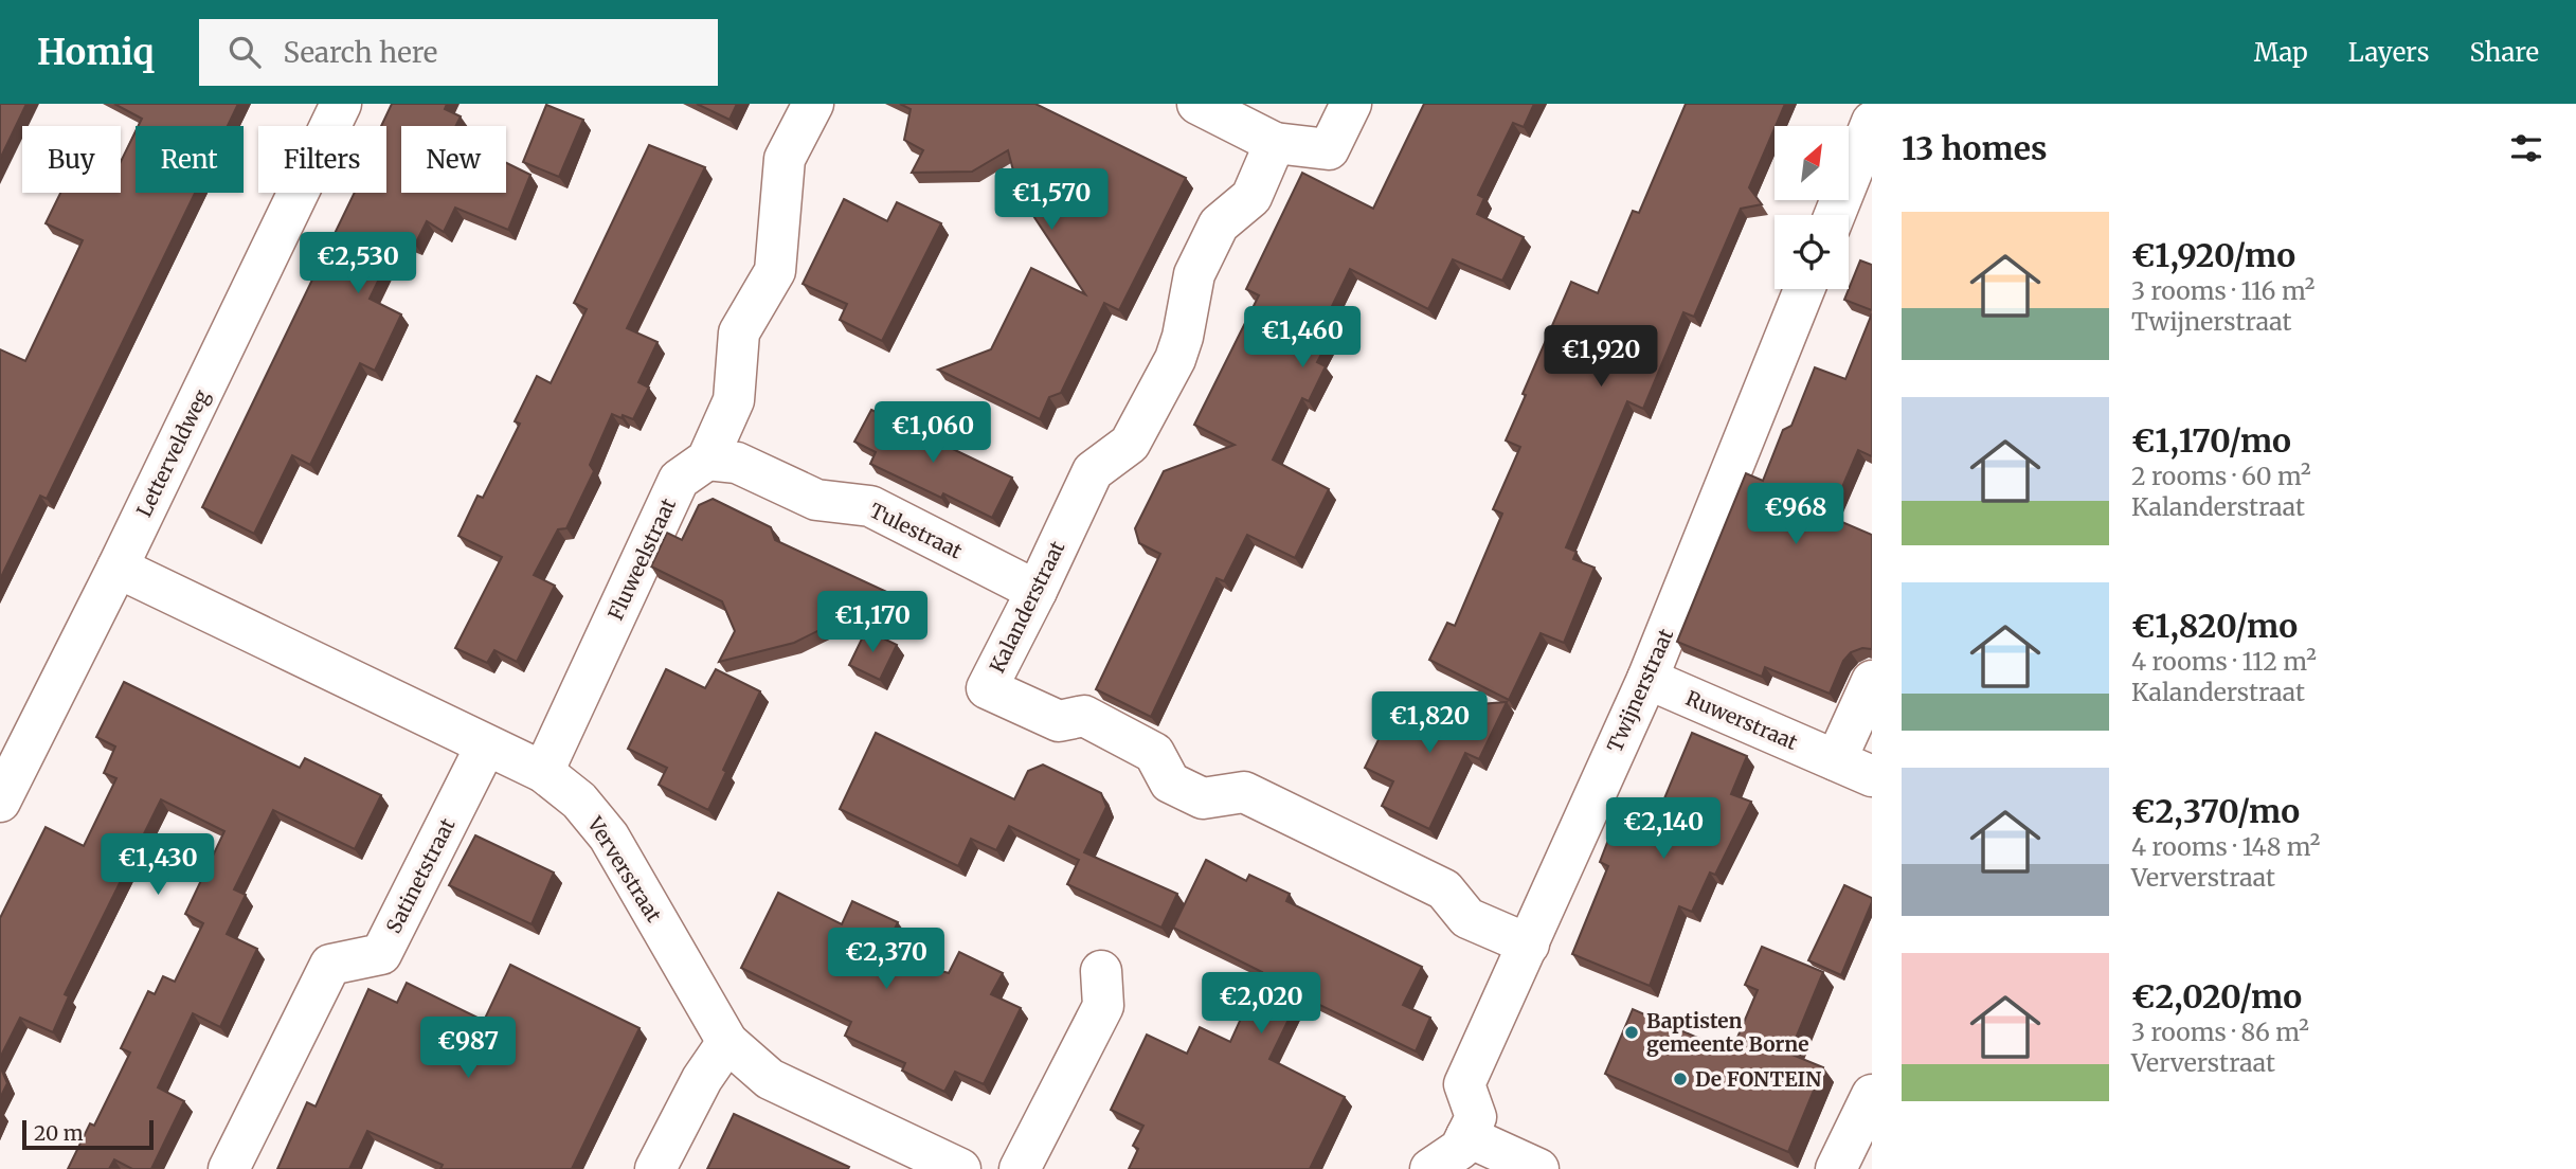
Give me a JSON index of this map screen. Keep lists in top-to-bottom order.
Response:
{
  "streets": {
    "street": [
      "Letterveldweg",
      "Tulestraat",
      "Fluweelstraat",
      "Kalanderstraat",
      "Twijnerstraat",
      "Ruwerstraat",
      "Ververstraat",
      "Satinetstraat"
    ]
  },
  "crossings": [
    ["Letterveldweg", "Ververstraat"],
    ["Tulestraat", "Fluweelstraat"],
    ["Tulestraat", "Kalanderstraat"],
    ["Fluweelstraat", "Ververstraat"],
    ["Kalanderstraat", "Twijnerstraat"],
    ["Twijnerstraat", "Ruwerstraat"],
    ["Ververstraat", "Satinetstraat"]
  ],
  "places": ["Baptisten gemeente Borne", "De FONTEIN"],
  "scale_bar": "20 m",
  "north": "top right",
  "page": {
    "header": "Homiq",
    "search": "Search here",
    "nav": ["Map", "Layers", "Share"],
    "heading": "13 homes",
    "chip": [
      "Buy",
      "Rent",
      "Filters",
      "New"
    ],
    "price": [
      "€1,570",
      "€2,530",
      "€1,460",
      "€1,920",
      "€1,060",
      "€968",
      "€1,170",
      "€1,820",
      "€2,140",
      "€1,430",
      "€2,370",
      "€2,020",
      "€987"
    ],
    "list": [
      {
        "name": "€1,920/mo",
        "note": "3 rooms · 116 m² · Twijnerstraat"
      },
      {
        "name": "€1,170/mo",
        "note": "2 rooms · 60 m² · Kalanderstraat"
      },
      {
        "name": "€1,820/mo",
        "note": "4 rooms · 112 m² · Kalanderstraat"
      },
      {
        "name": "€2,370/mo",
        "note": "4 rooms · 148 m² · Ververstraat"
      },
      {
        "name": "€2,020/mo",
        "note": "3 rooms · 86 m² · Ververstraat"
      }
    ],
    "scale": "20 m"
  }
}
